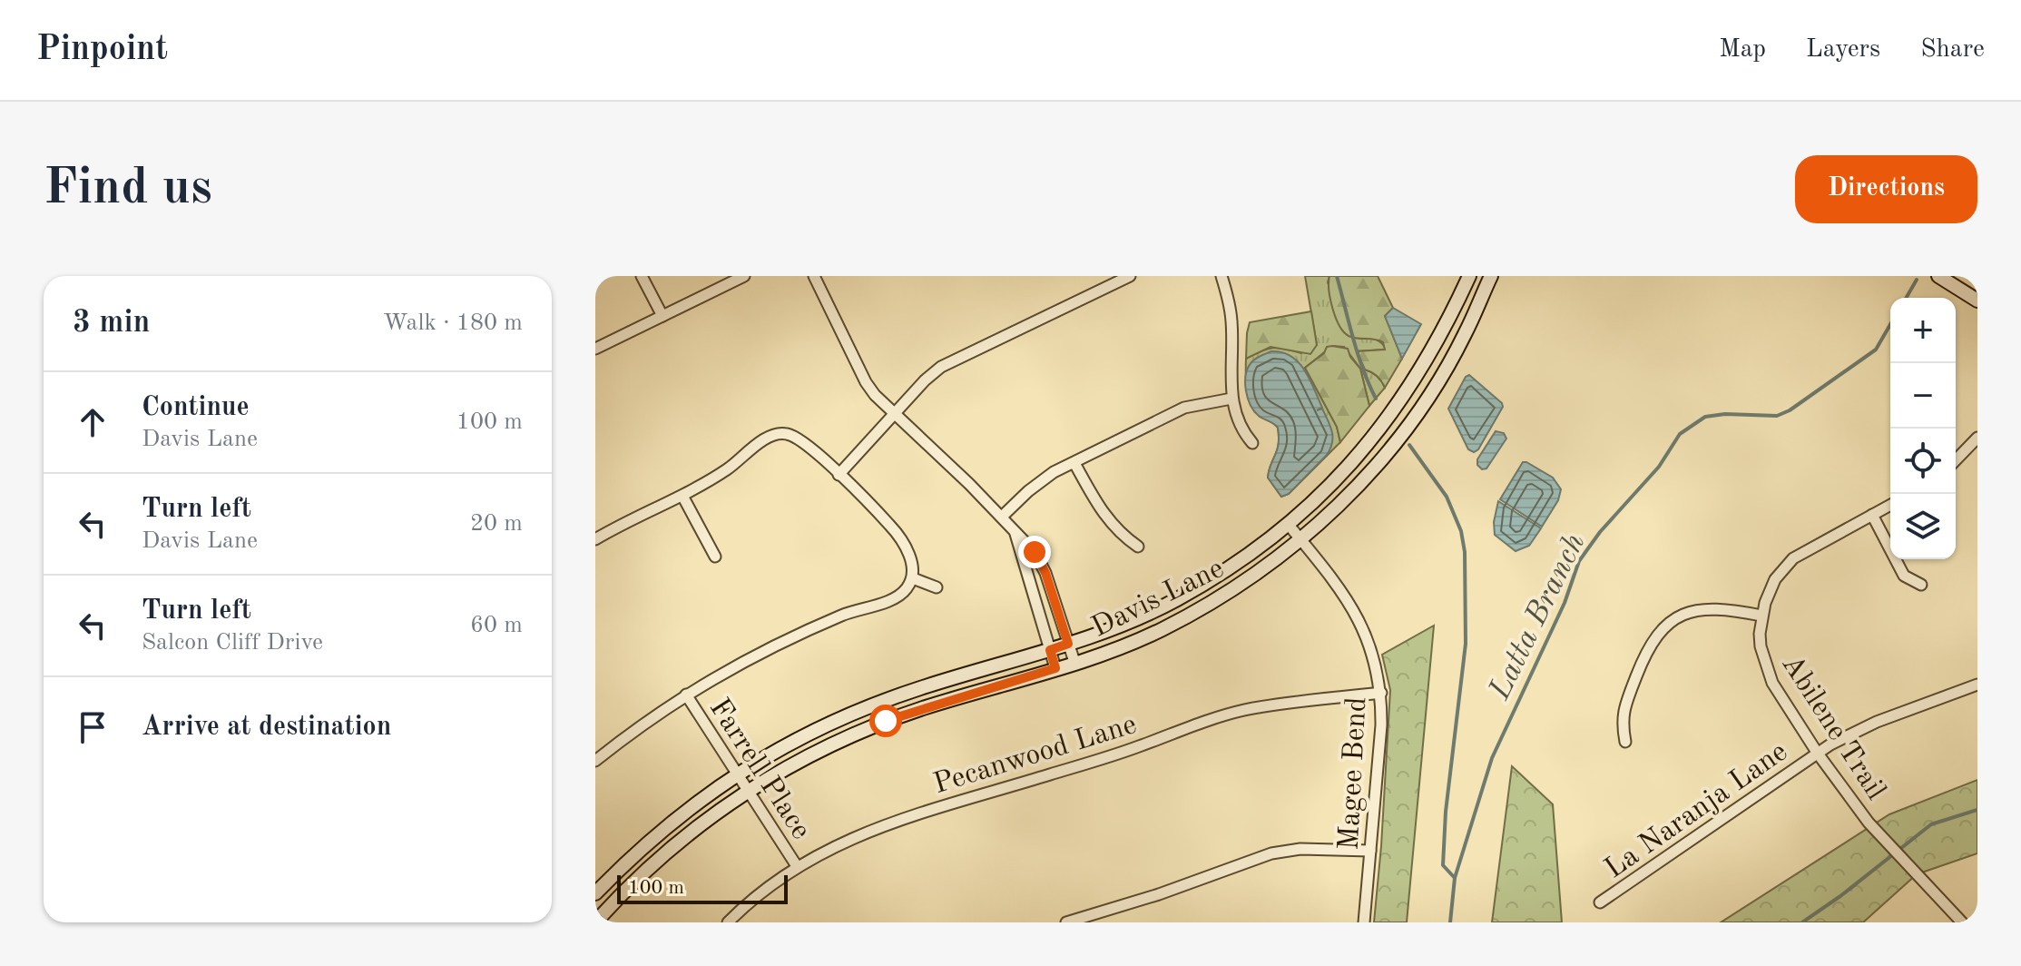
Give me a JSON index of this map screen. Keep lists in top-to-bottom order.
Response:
{
  "streets": {
    "main road": ["Davis Lane"],
    "street": [
      "Abilene Trail",
      "Pecanwood Lane",
      "Farrell Place",
      "Magee Bend",
      "La Naranja Lane"
    ]
  },
  "crossings": [
    ["Davis Lane", "Farrell Place"],
    ["Davis Lane", "Magee Bend"],
    ["Abilene Trail", "La Naranja Lane"],
    ["Pecanwood Lane", "Farrell Place"],
    ["Pecanwood Lane", "Magee Bend"]
  ],
  "water": ["Latta Branch"],
  "scale_bar": "100 m",
  "page": {
    "header": "Pinpoint",
    "nav": ["Map", "Layers", "Share"],
    "buttons": "Directions",
    "title": "Find us",
    "heading": ["3 min", "Walk · 180 m"],
    "map_buttons": ["+", "−"],
    "list": [
      ["Continue", "Davis Lane", "100 m"],
      ["Turn left", "Davis Lane", "20 m"],
      ["Turn left", "Salcon Cliff Drive", "60 m"],
      "Arrive at destination"
    ],
    "scale": "100 m"
  }
}
